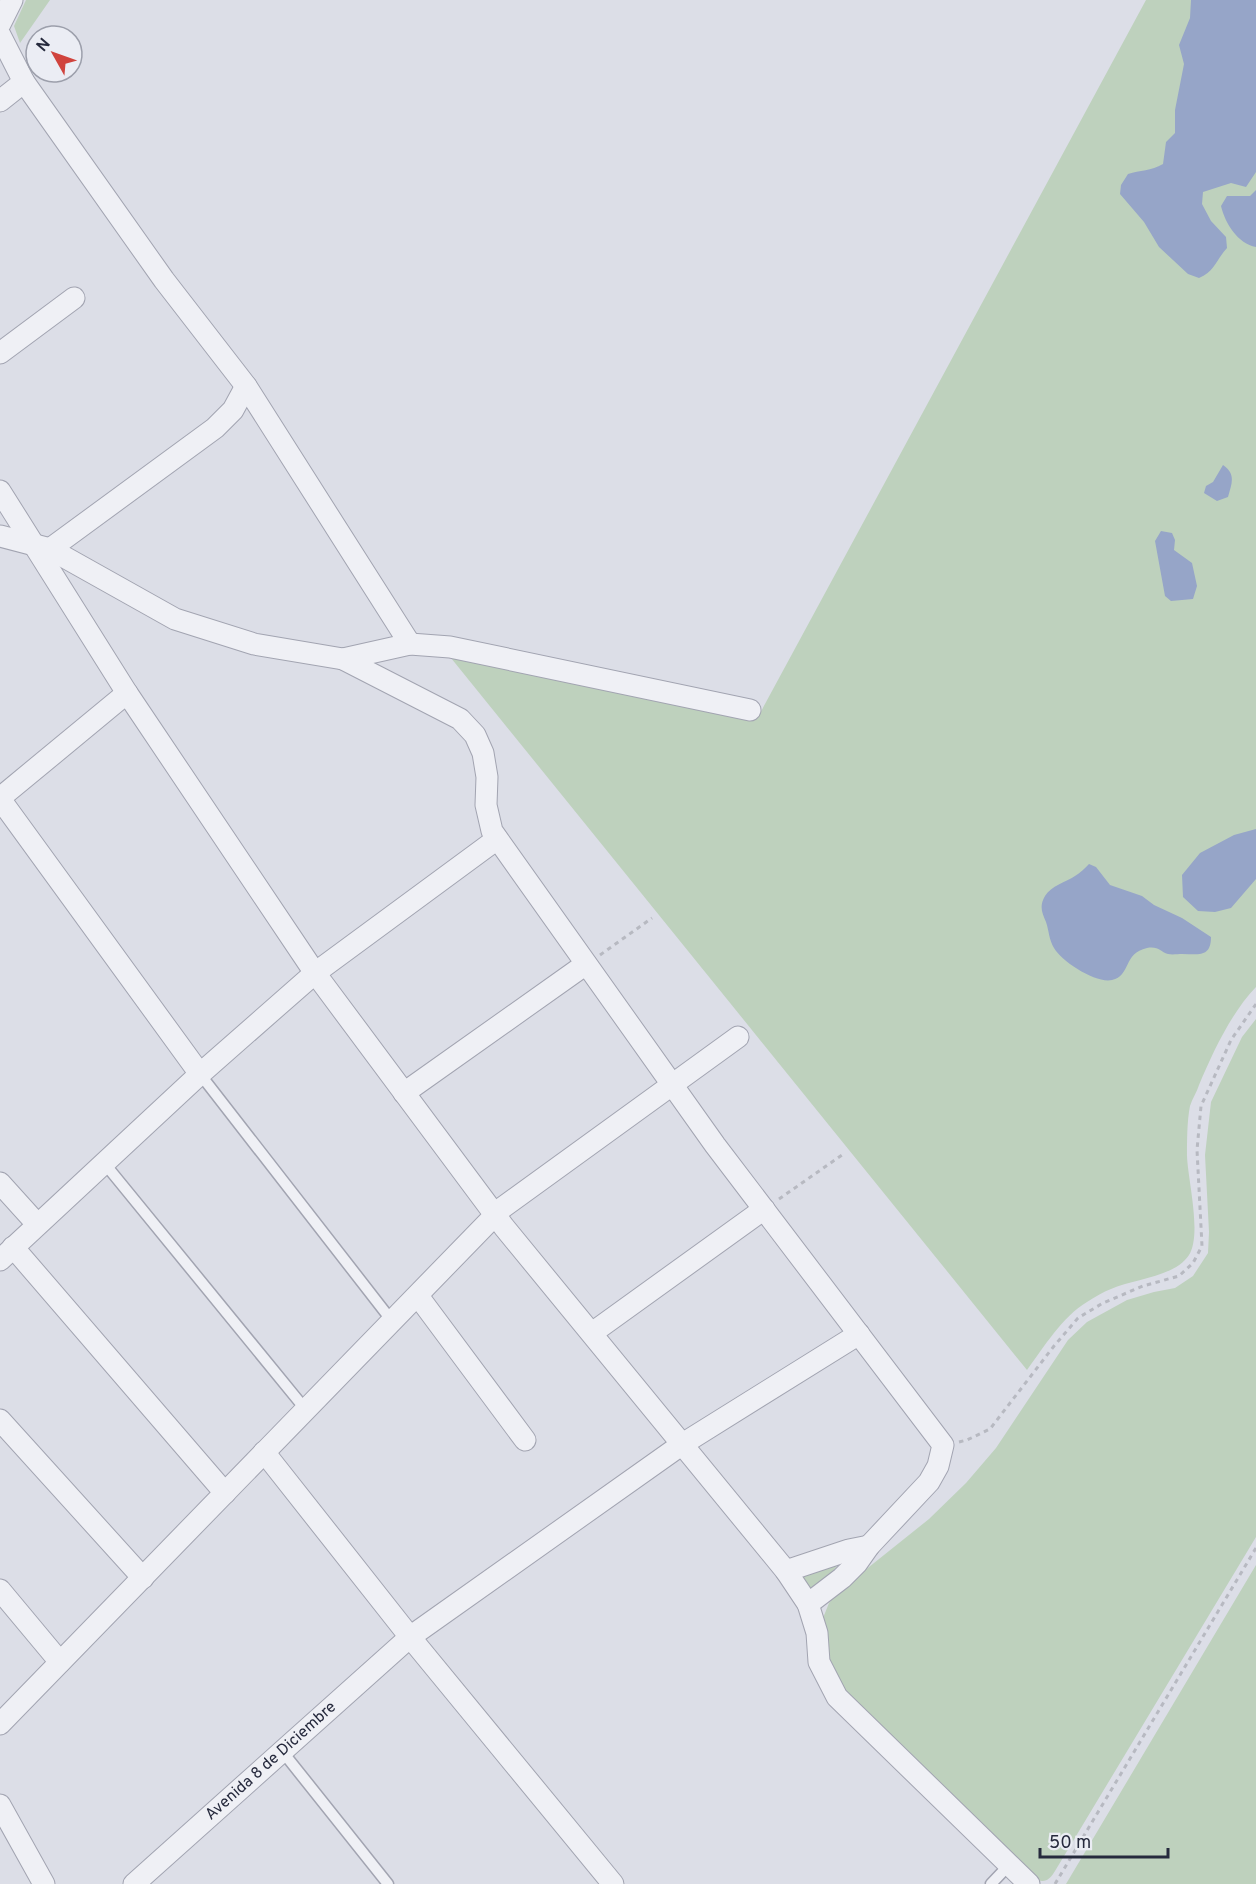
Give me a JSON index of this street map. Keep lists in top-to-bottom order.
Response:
{
  "streets": {
    "street": ["Avenida 8 de Diciembre"]
  },
  "scale_bar": "50 m",
  "north": "top left"
}
